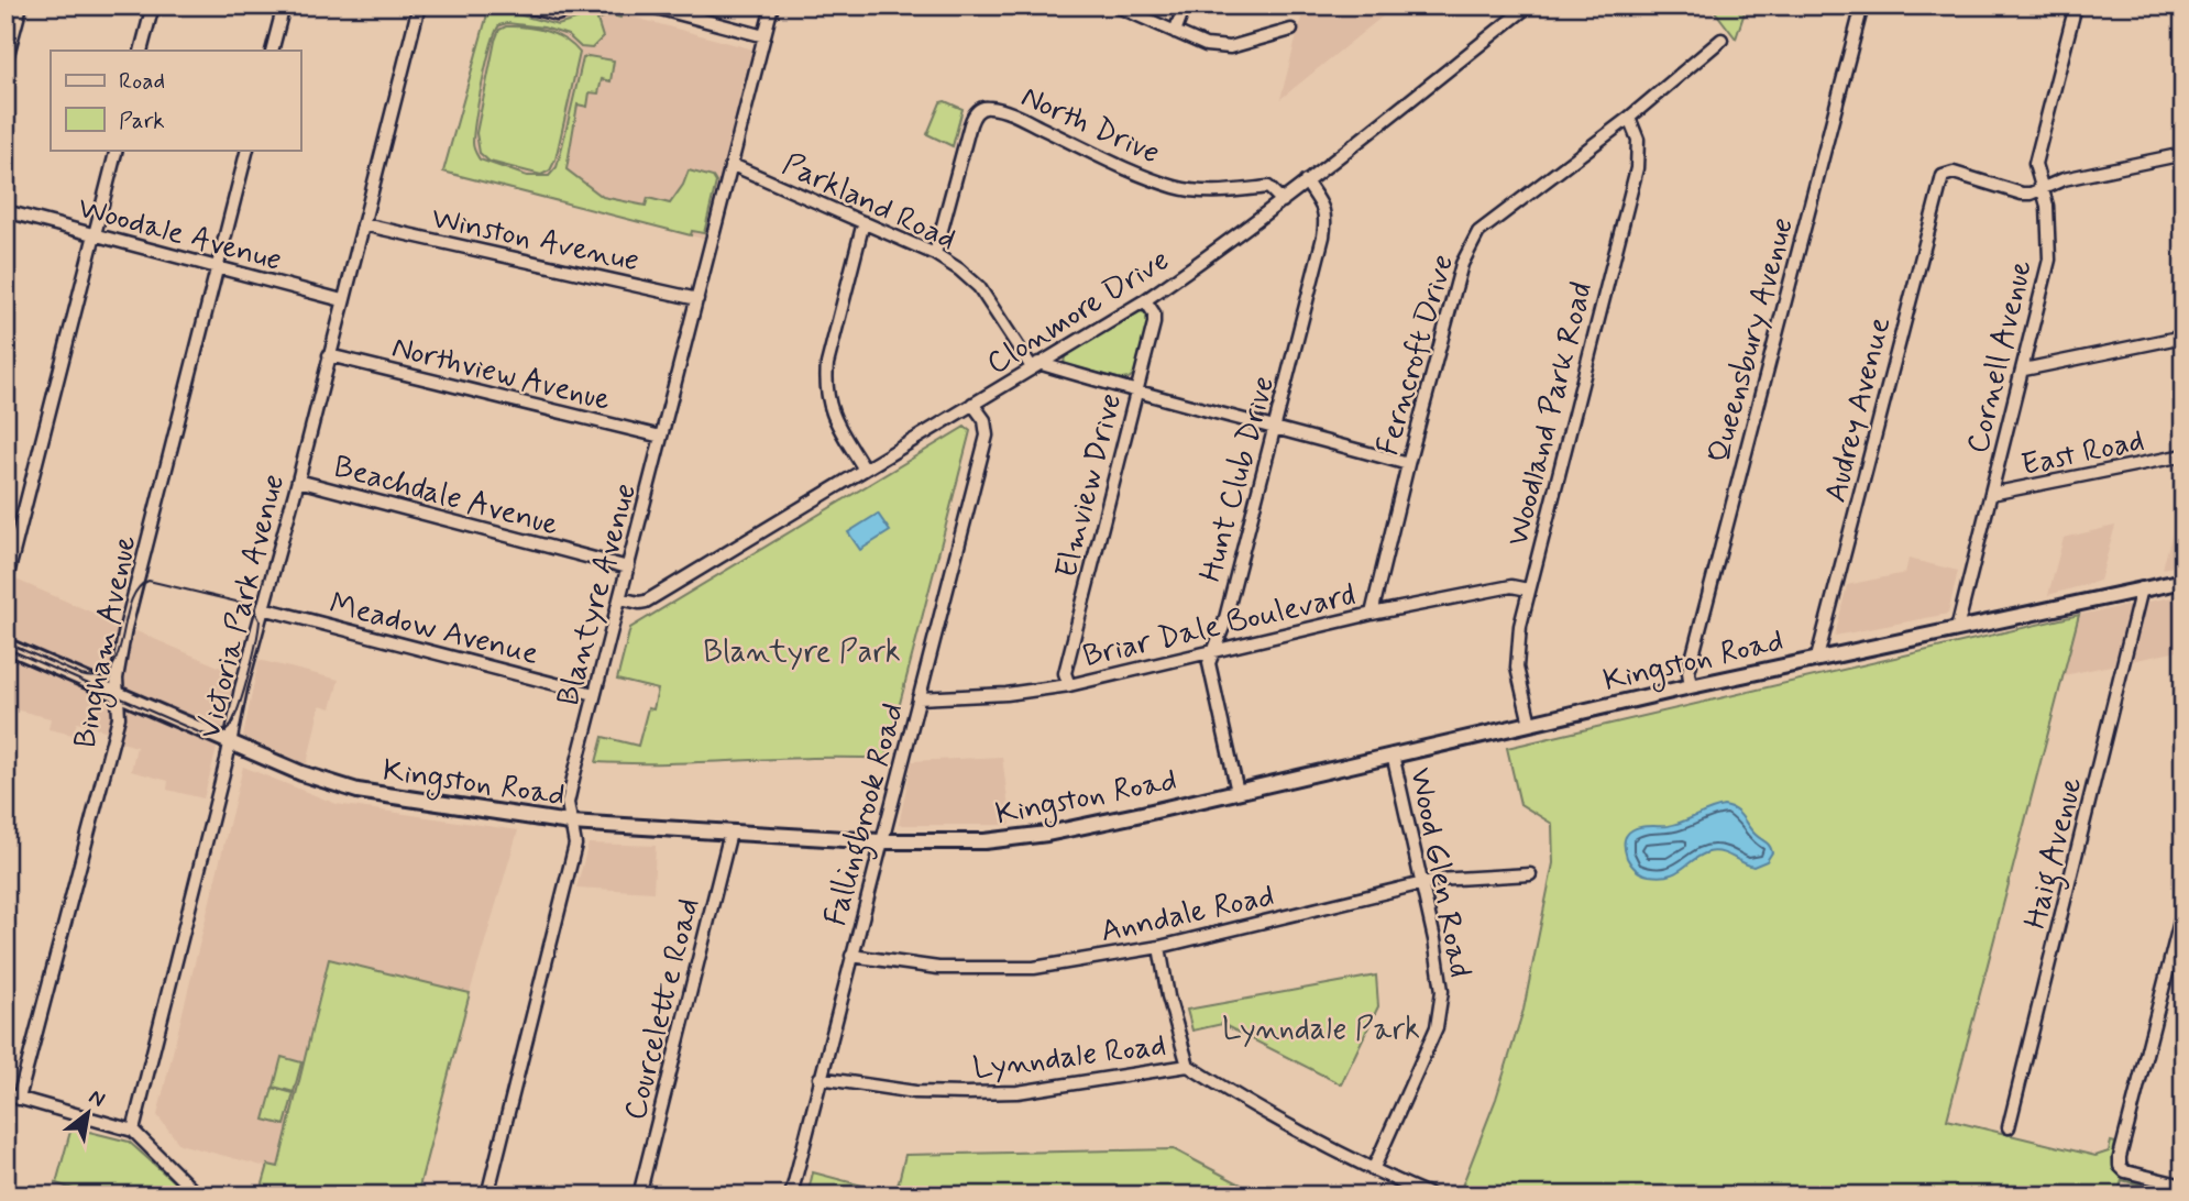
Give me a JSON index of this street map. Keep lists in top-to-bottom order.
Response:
{
  "streets": {
    "main road": ["Kingston Road"],
    "street": [
      "North Drive",
      "Parkland Road",
      "Woodale Avenue",
      "Winston Avenue",
      "Clonmore Drive",
      "Queensbury Avenue",
      "Ferncroft Drive",
      "Cornell Avenue",
      "Northview Avenue",
      "Audrey Avenue",
      "Woodland Park Road",
      "East Road",
      "Hunt Club Drive",
      "Elmview Drive",
      "Beachdale Avenue",
      "Blantyre Avenue",
      "Victoria Park Avenue",
      "Briar Dale Boulevard",
      "Meadow Avenue",
      "Bingham Avenue",
      "Fallingbrook Road",
      "Haig Avenue",
      "Wood Glen Road",
      "Anndale Road",
      "Courcelette Road",
      "Lynndale Road"
    ]
  },
  "crossings": [
    ["North Drive", "Parkland Road"],
    ["North Drive", "Clonmore Drive"],
    ["Parkland Road", "Clonmore Drive"],
    ["Parkland Road", "Blantyre Avenue"],
    ["Woodale Avenue", "Victoria Park Avenue"],
    ["Woodale Avenue", "Bingham Avenue"],
    ["Winston Avenue", "Blantyre Avenue"],
    ["Winston Avenue", "Victoria Park Avenue"],
    ["Clonmore Drive", "Hunt Club Drive"],
    ["Clonmore Drive", "Elmview Drive"],
    ["Clonmore Drive", "Blantyre Avenue"],
    ["Clonmore Drive", "Fallingbrook Road"],
    ["Queensbury Avenue", "Kingston Road"],
    ["Ferncroft Drive", "Woodland Park Road"],
    ["Ferncroft Drive", "Briar Dale Boulevard"],
    ["Cornell Avenue", "Audrey Avenue"],
    ["Cornell Avenue", "East Road"],
    ["Cornell Avenue", "Kingston Road"],
    ["Northview Avenue", "Blantyre Avenue"],
    ["Northview Avenue", "Victoria Park Avenue"],
    ["Audrey Avenue", "Kingston Road"],
    ["Woodland Park Road", "Briar Dale Boulevard"],
    ["Woodland Park Road", "Kingston Road"],
    ["Hunt Club Drive", "Briar Dale Boulevard"],
    ["Hunt Club Drive", "Kingston Road"],
    ["Elmview Drive", "Briar Dale Boulevard"],
    ["Beachdale Avenue", "Blantyre Avenue"],
    ["Beachdale Avenue", "Victoria Park Avenue"],
    ["Blantyre Avenue", "Meadow Avenue"],
    ["Blantyre Avenue", "Kingston Road"],
    ["Victoria Park Avenue", "Meadow Avenue"],
    ["Victoria Park Avenue", "Kingston Road"],
    ["Briar Dale Boulevard", "Fallingbrook Road"],
    ["Bingham Avenue", "Kingston Road"],
    ["Kingston Road", "Fallingbrook Road"],
    ["Kingston Road", "Haig Avenue"],
    ["Kingston Road", "Wood Glen Road"],
    ["Kingston Road", "Courcelette Road"],
    ["Fallingbrook Road", "Anndale Road"],
    ["Fallingbrook Road", "Lynndale Road"],
    ["Wood Glen Road", "Anndale Road"],
    ["Wood Glen Road", "Lynndale Road"]
  ],
  "parks": ["Blantyre Park", "Lynndale Park"],
  "legend": ["Road", "Park"],
  "north": "top right"
}
